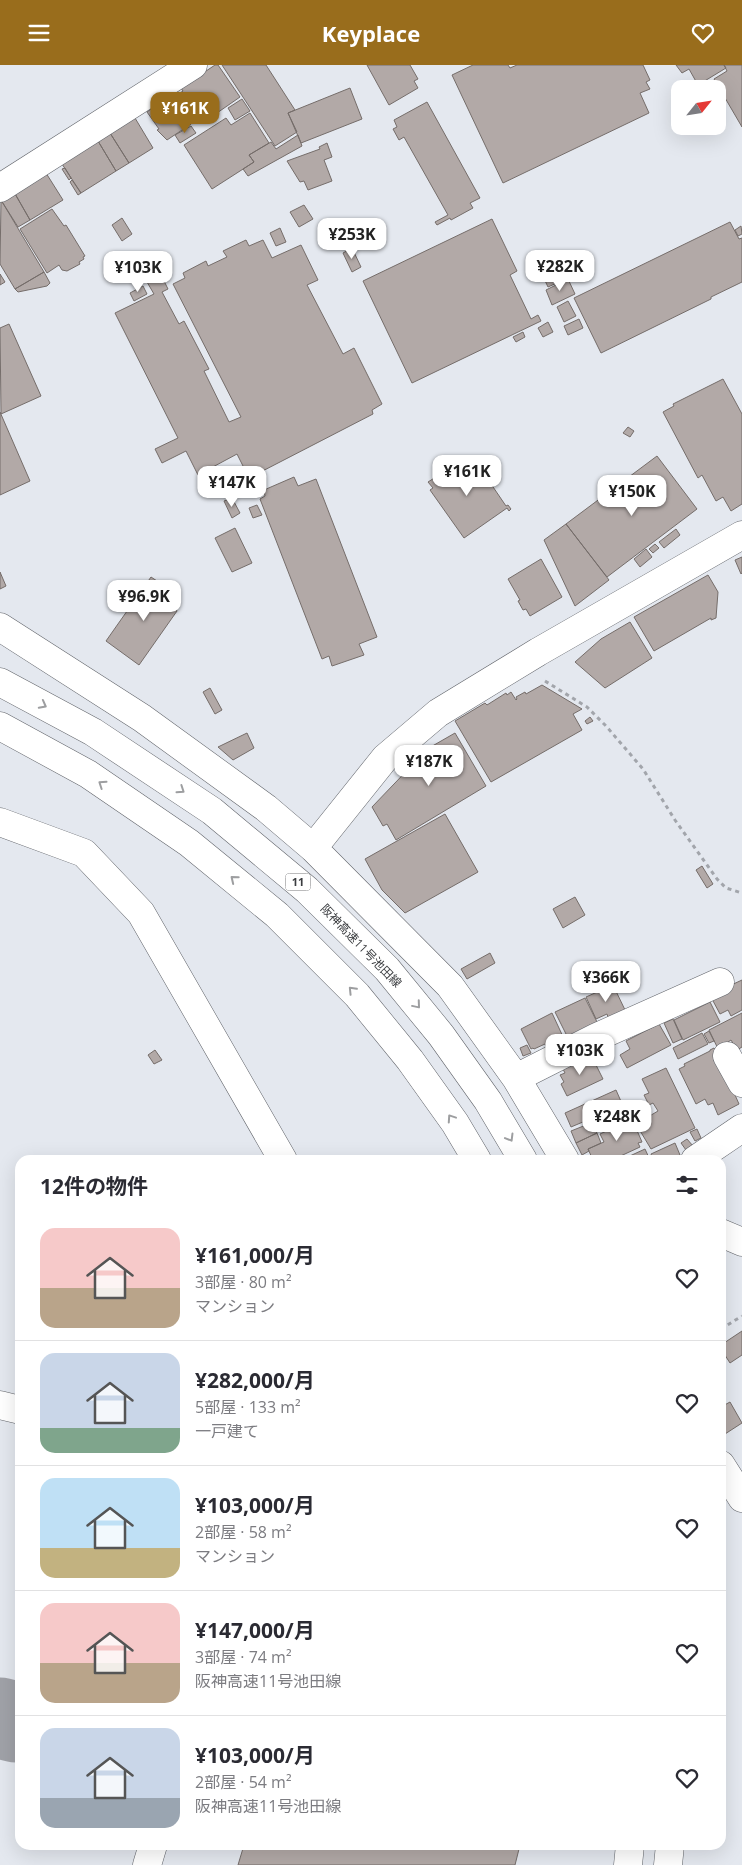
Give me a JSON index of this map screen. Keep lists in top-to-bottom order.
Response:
{
  "streets": {
    "main road": ["11", "阪神高速11号池田線"]
  },
  "north": "top right",
  "page": {
    "header": "Keyplace",
    "price": [
      "¥161K",
      "¥253K",
      "¥282K",
      "¥103K",
      "¥161K",
      "¥147K",
      "¥150K",
      "¥96.9K",
      "¥187K",
      "¥366K",
      "¥103K",
      "¥248K"
    ],
    "heading": "12件の物件",
    "list": [
      {
        "name": "¥161,000/月",
        "note": "3部屋 · 80 m² · マンション"
      },
      {
        "name": "¥282,000/月",
        "note": "5部屋 · 133 m² · 一戸建て"
      },
      {
        "name": "¥103,000/月",
        "note": "2部屋 · 58 m² · マンション"
      },
      {
        "name": "¥147,000/月",
        "note": "3部屋 · 74 m² · 阪神高速11号池田線"
      },
      {
        "name": "¥103,000/月",
        "note": "2部屋 · 54 m² · 阪神高速11号池田線"
      }
    ]
  }
}
